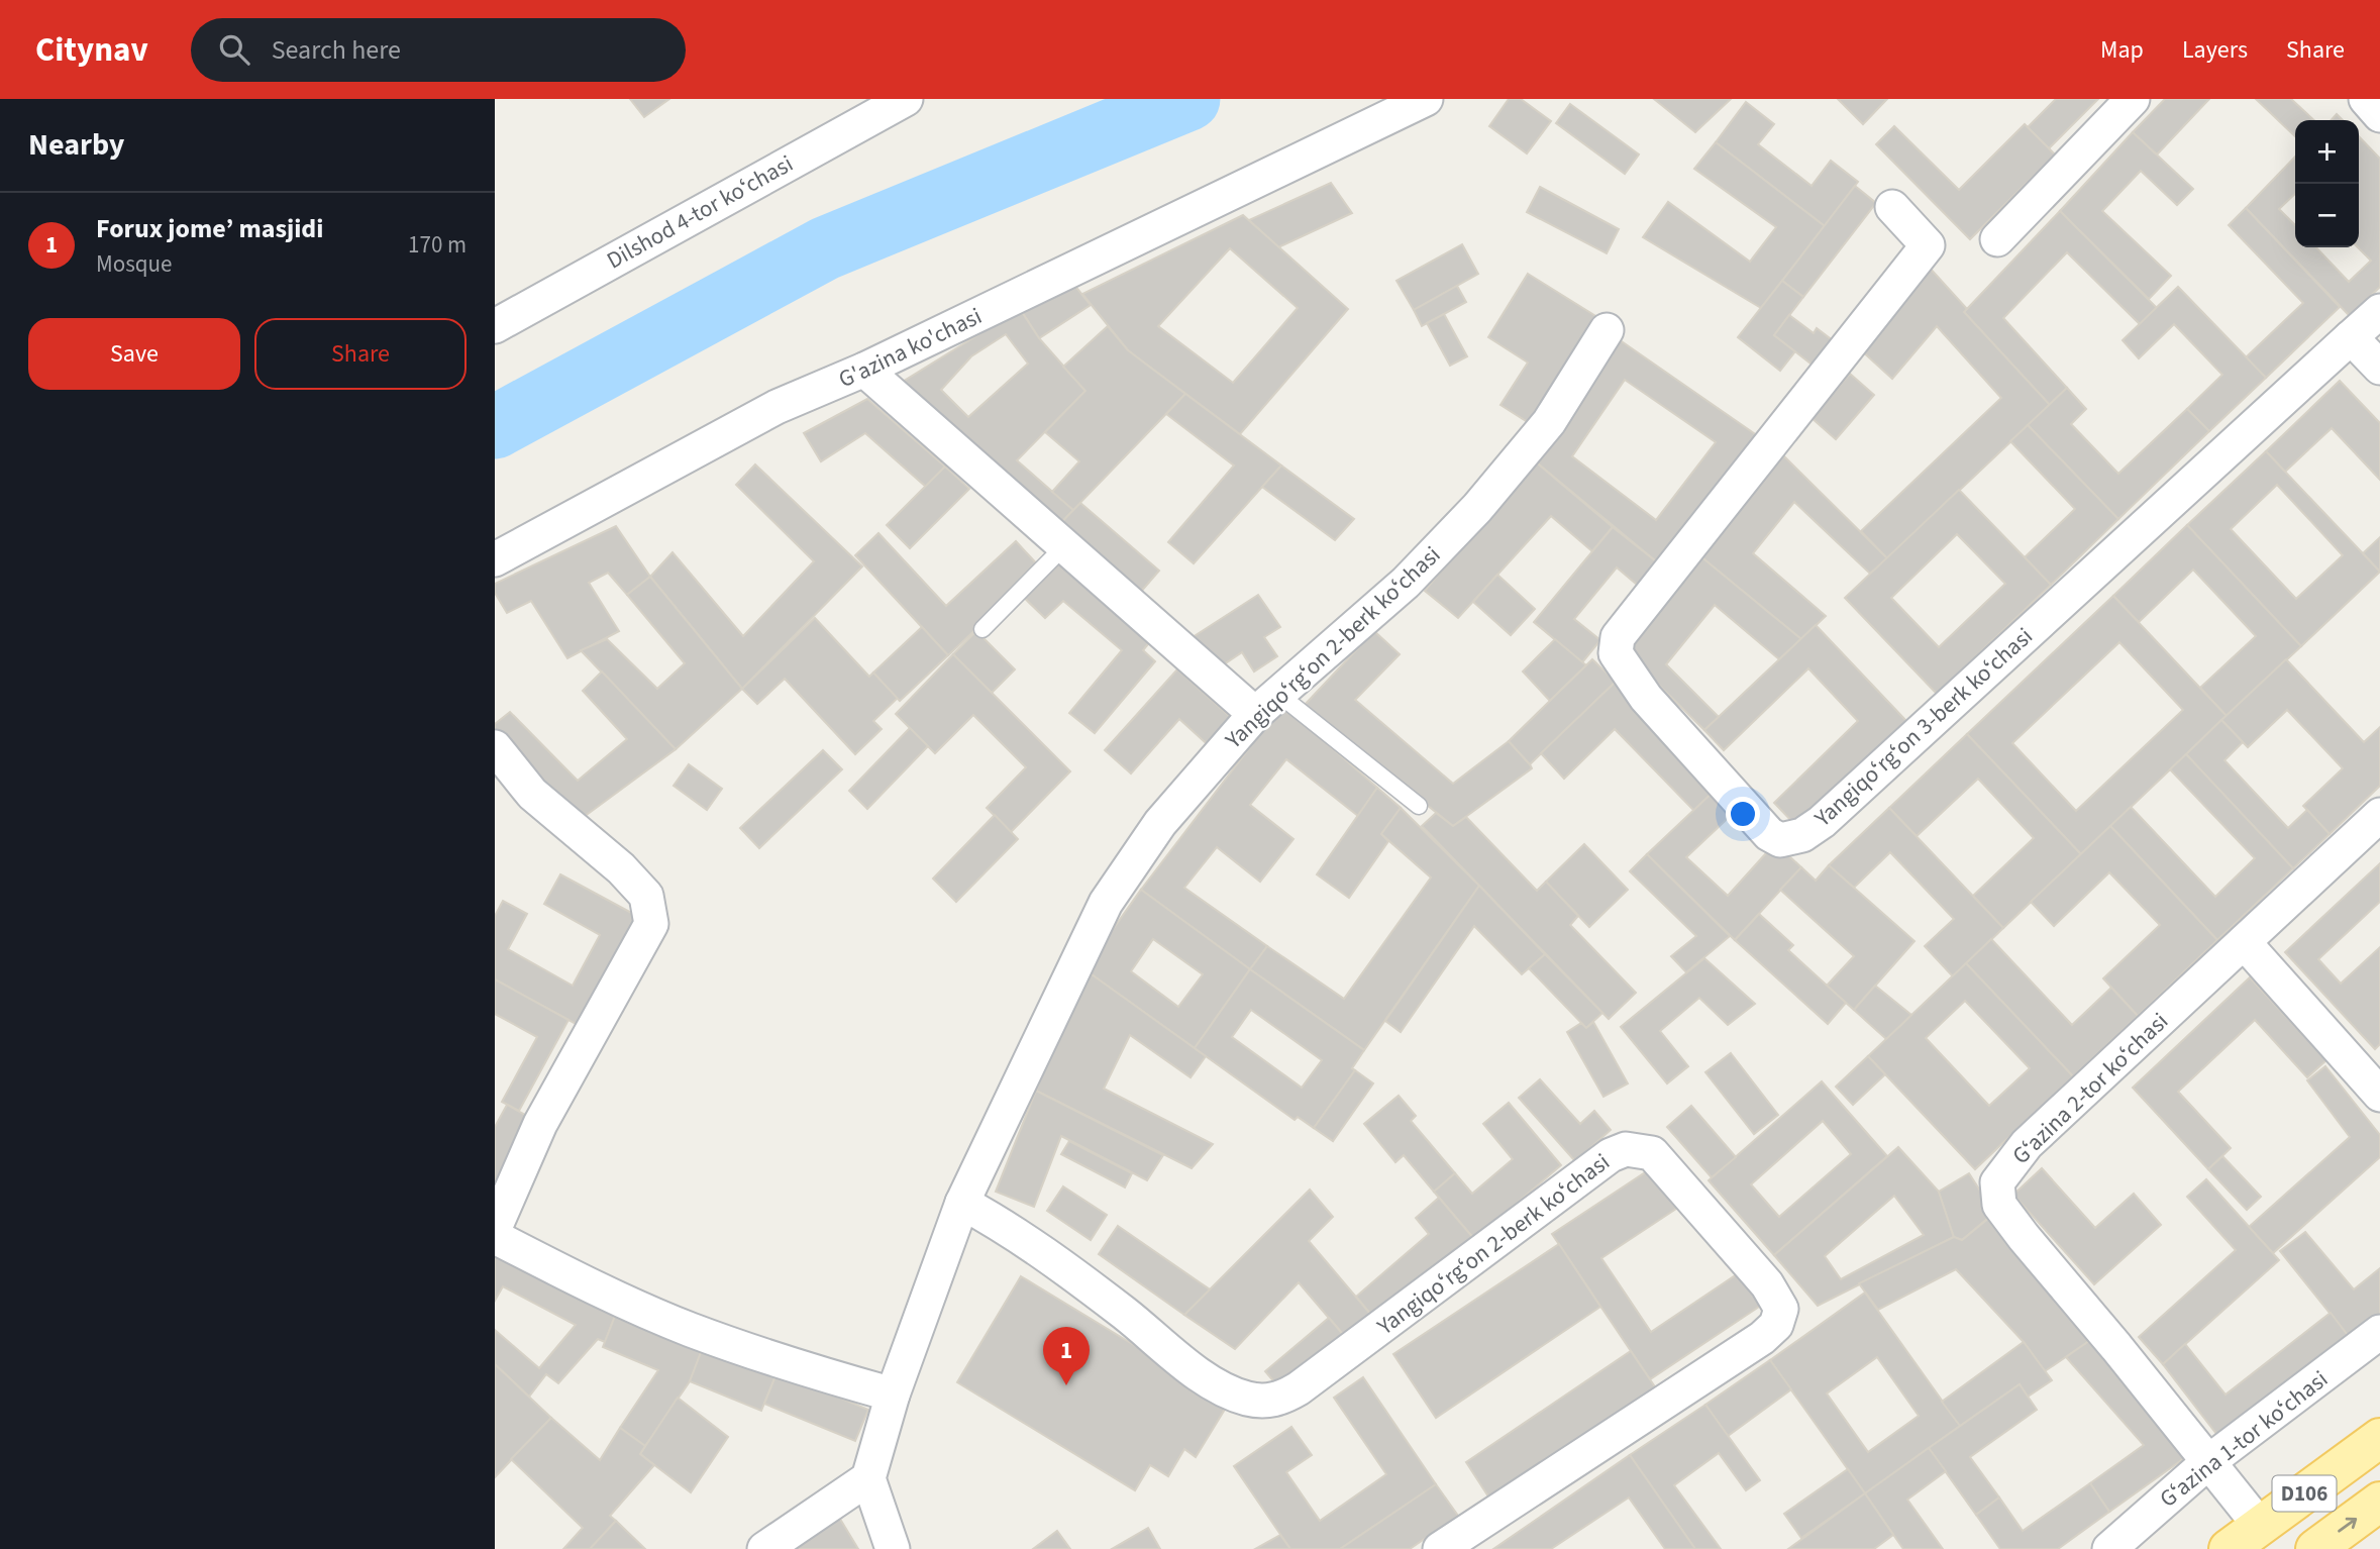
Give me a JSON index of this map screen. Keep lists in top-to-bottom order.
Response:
{
  "streets": {
    "main road": ["D106"],
    "street": [
      "Dilshod 4-tor koʻchasi",
      "G'azina ko'chasi",
      "Yangiqoʻrgʻon 2-berk koʻchasi",
      "Yangiqoʻrgʻon 3-berk koʻchasi",
      "Gʻazina 2-tor koʻchasi",
      "Gʻazina 1-tor koʻchasi"
    ]
  },
  "crossings": [
    ["Gʻazina 2-tor koʻchasi", "Gʻazina 1-tor koʻchasi"],
    ["Gʻazina 2-tor koʻchasi", "D106"]
  ],
  "page": {
    "header": "Citynav",
    "search": "Search here",
    "nav": ["Map", "Layers", "Share"],
    "heading": "Nearby",
    "map_buttons": ["+", "−"],
    "list": [
      {
        "mark": "1",
        "name": "Forux jome’ masjidi",
        "note": "Mosque",
        "value": "170 m"
      }
    ],
    "buttons": ["Save", "Share"],
    "pins": "1"
  }
}
